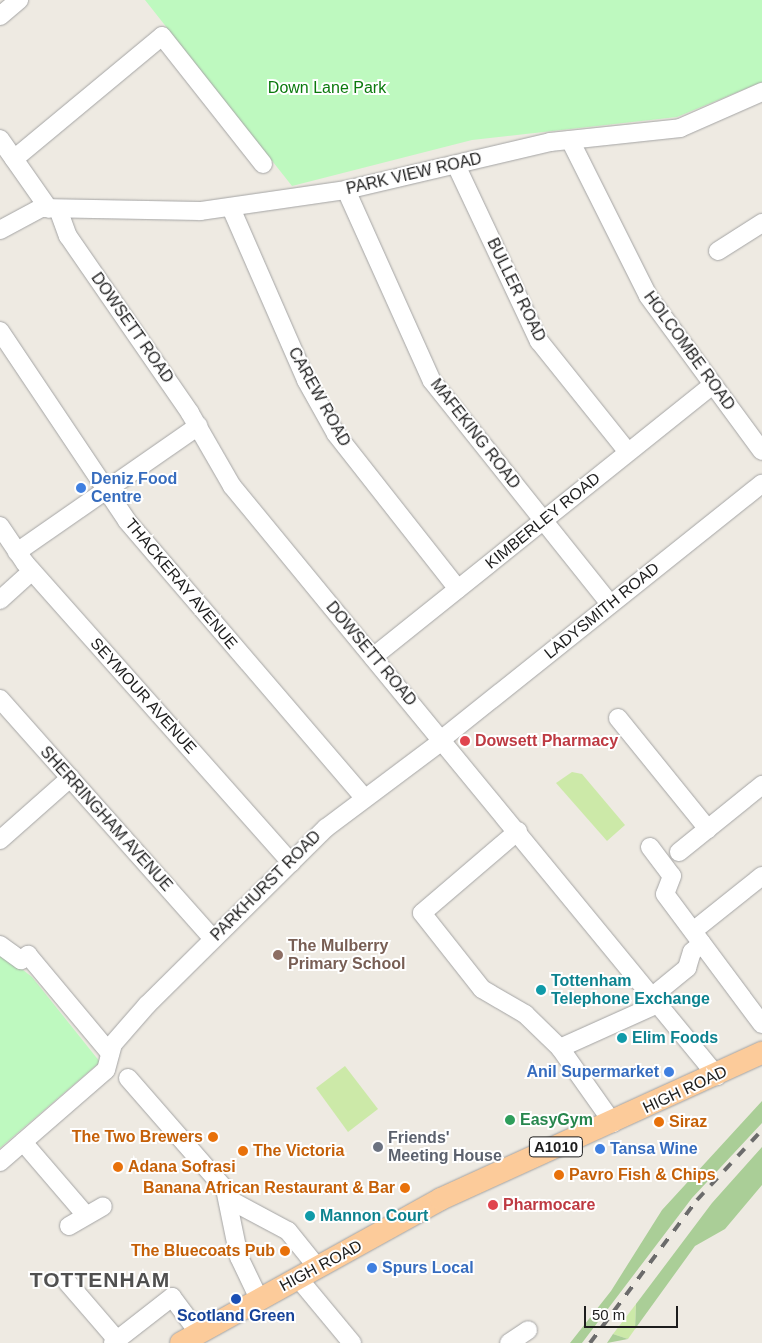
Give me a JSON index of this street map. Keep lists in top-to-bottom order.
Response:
{
  "streets": {
    "main road": ["HIGH ROAD", "A1010"],
    "street": [
      "PARK VIEW ROAD",
      "BULLER ROAD",
      "DOWSETT ROAD",
      "HOLCOMBE ROAD",
      "CAREW ROAD",
      "MAFEKING ROAD",
      "KIMBERLEY ROAD",
      "THACKERAY AVENUE",
      "LADYSMITH ROAD",
      "SEYMOUR AVENUE",
      "SHERRINGHAM AVENUE",
      "PARKHURST ROAD"
    ]
  },
  "crossings": [
    ["PARK VIEW ROAD", "BULLER ROAD"],
    ["PARK VIEW ROAD", "DOWSETT ROAD"],
    ["PARK VIEW ROAD", "HOLCOMBE ROAD"],
    ["PARK VIEW ROAD", "CAREW ROAD"],
    ["PARK VIEW ROAD", "MAFEKING ROAD"],
    ["BULLER ROAD", "KIMBERLEY ROAD"],
    ["DOWSETT ROAD", "KIMBERLEY ROAD"],
    ["DOWSETT ROAD", "LADYSMITH ROAD"],
    ["DOWSETT ROAD", "PARKHURST ROAD"],
    ["DOWSETT ROAD", "HIGH ROAD"],
    ["HOLCOMBE ROAD", "KIMBERLEY ROAD"],
    ["CAREW ROAD", "KIMBERLEY ROAD"],
    ["MAFEKING ROAD", "KIMBERLEY ROAD"],
    ["MAFEKING ROAD", "LADYSMITH ROAD"],
    ["THACKERAY AVENUE", "PARKHURST ROAD"],
    ["LADYSMITH ROAD", "PARKHURST ROAD"],
    ["SEYMOUR AVENUE", "PARKHURST ROAD"],
    ["SHERRINGHAM AVENUE", "PARKHURST ROAD"]
  ],
  "districts": ["TOTTENHAM"],
  "parks": ["Down Lane Park"],
  "places": [
    "Deniz Food Centre",
    "Dowsett Pharmacy",
    "The Mulberry Primary School",
    "Tottenham Telephone Exchange",
    "Elim Foods",
    "Anil Supermarket",
    "EasyGym",
    "Siraz",
    "The Two Brewers",
    "Friends' Meeting House",
    "Tansa Wine",
    "The Victoria",
    "Adana Sofrasi",
    "Pavro Fish & Chips",
    "Banana African Restaurant & Bar",
    "Pharmocare",
    "Mannon Court",
    "The Bluecoats Pub",
    "Spurs Local",
    "Scotland Green"
  ],
  "scale_bar": "50 m"
}
